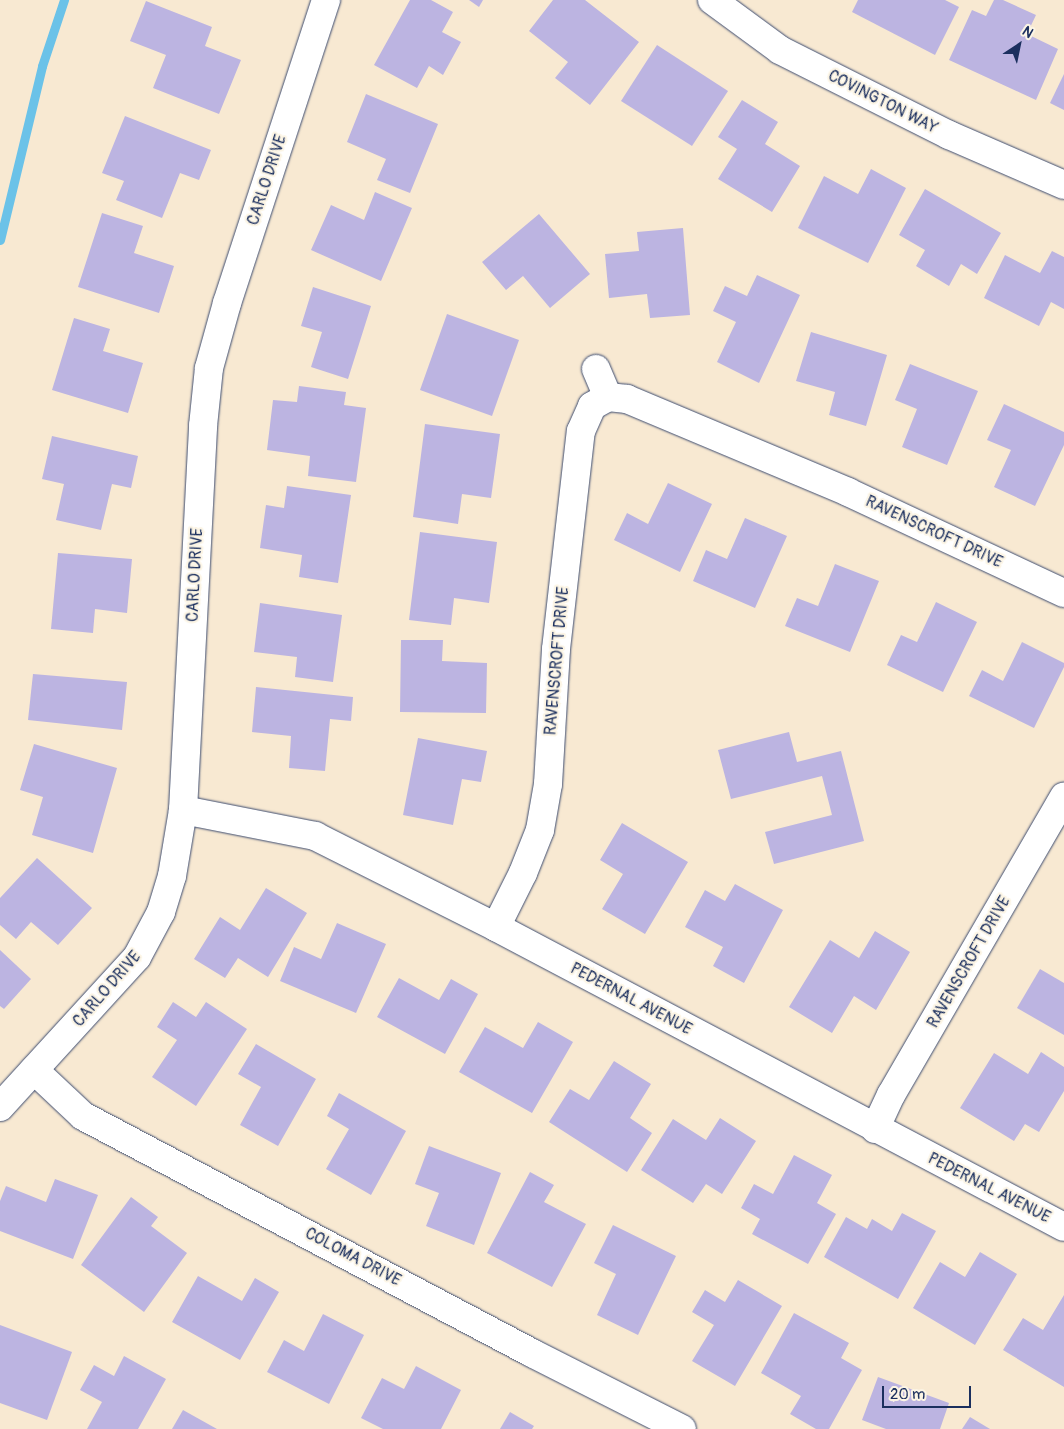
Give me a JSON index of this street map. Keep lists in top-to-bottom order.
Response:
{
  "streets": {
    "street": [
      "COVINGTON WAY",
      "CARLO DRIVE",
      "RAVENSCROFT DRIVE",
      "PEDERNAL AVENUE",
      "COLOMA DRIVE"
    ]
  },
  "crossings": [
    ["CARLO DRIVE", "PEDERNAL AVENUE"],
    ["CARLO DRIVE", "COLOMA DRIVE"],
    ["RAVENSCROFT DRIVE", "PEDERNAL AVENUE"]
  ],
  "scale_bar": "20 m",
  "north": "top right"
}
